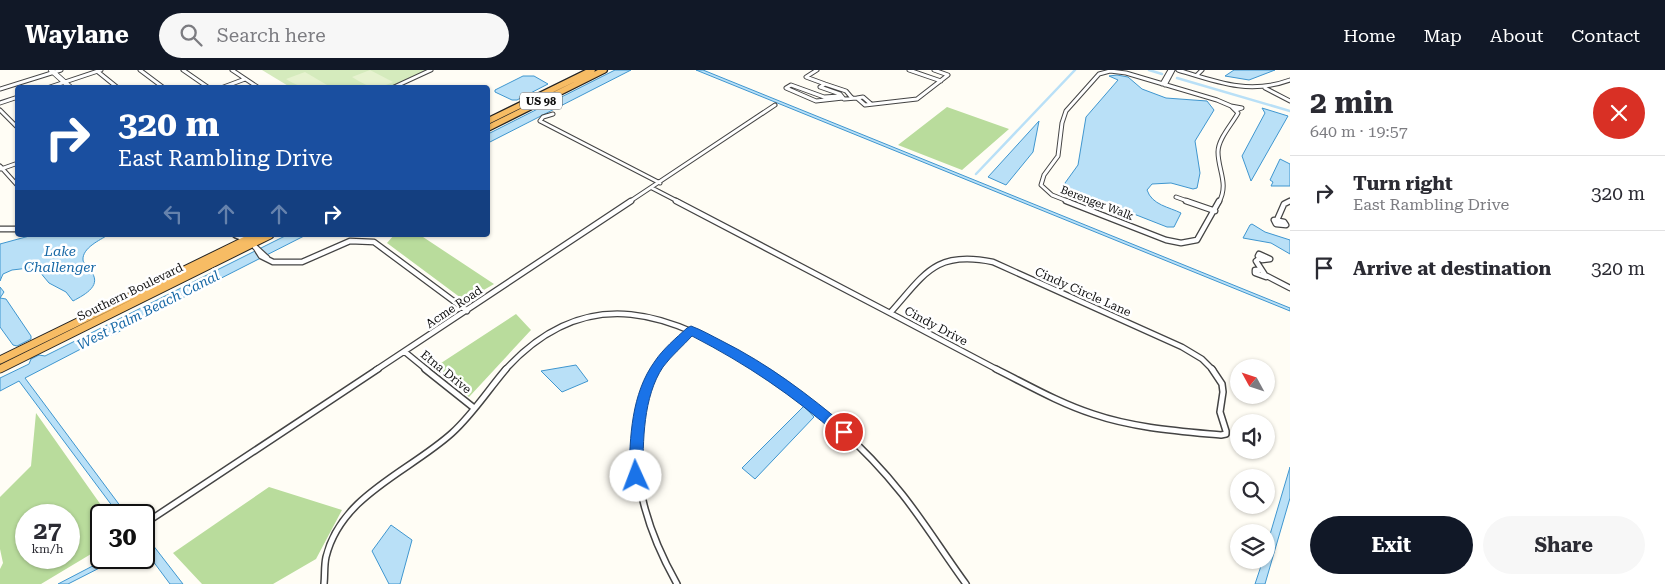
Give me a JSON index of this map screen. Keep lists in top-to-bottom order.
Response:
{
  "streets": {
    "highway": ["US 98", "Southern Boulevard"],
    "street": [
      "Berenger Walk",
      "Cindy Circle Lane",
      "Acme Road",
      "Cindy Drive",
      "Etna Drive"
    ]
  },
  "crossings": [
    ["Cindy Circle Lane", "Cindy Drive"],
    ["Acme Road", "Cindy Drive"],
    ["Acme Road", "Etna Drive"]
  ],
  "water": ["Lake Challenger", "West Palm Beach Canal"],
  "north": "top left",
  "page": {
    "header": "Waylane",
    "search": "Search here",
    "nav": [
      "Home",
      "Map",
      "About",
      "Contact"
    ],
    "heading": ["2 min", "640 m · 19:57"],
    "turn": ["320 m", "East Rambling Drive"],
    "list": [
      {
        "name": "Turn right",
        "note": "East Rambling Drive",
        "value": "320 m"
      },
      {
        "name": "Arrive at destination",
        "value": "320 m"
      }
    ],
    "speed": "27 km/h",
    "limit": "30",
    "buttons": ["Exit", "Share"]
  }
}
